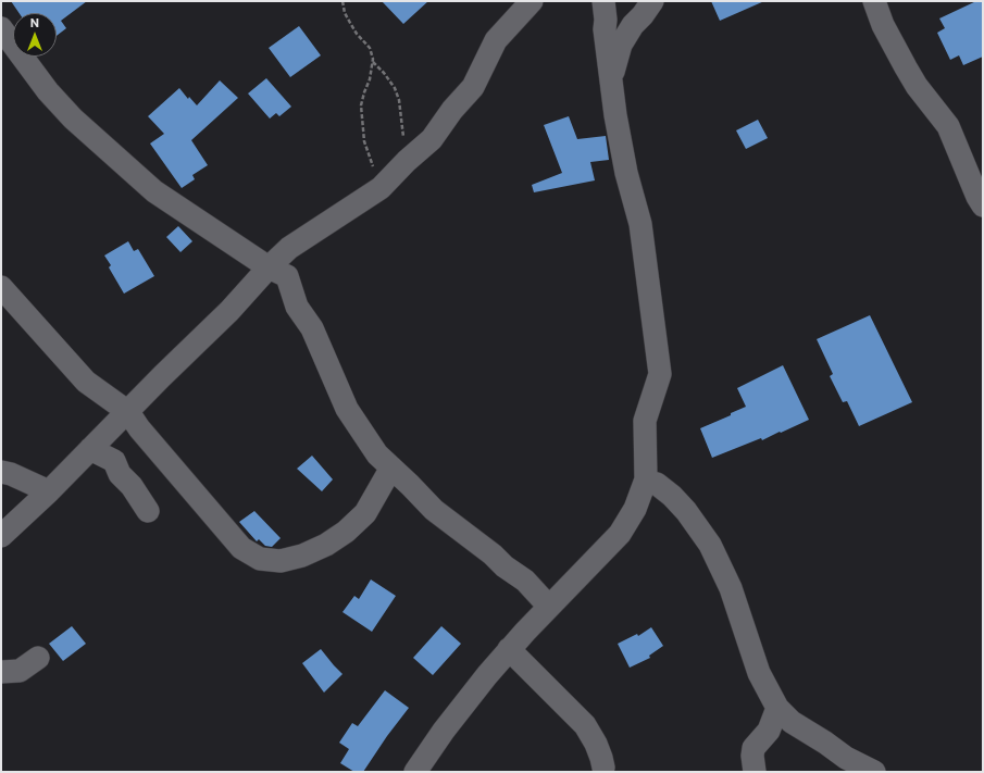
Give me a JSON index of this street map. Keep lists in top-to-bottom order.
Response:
{
  "north": "top"
}
